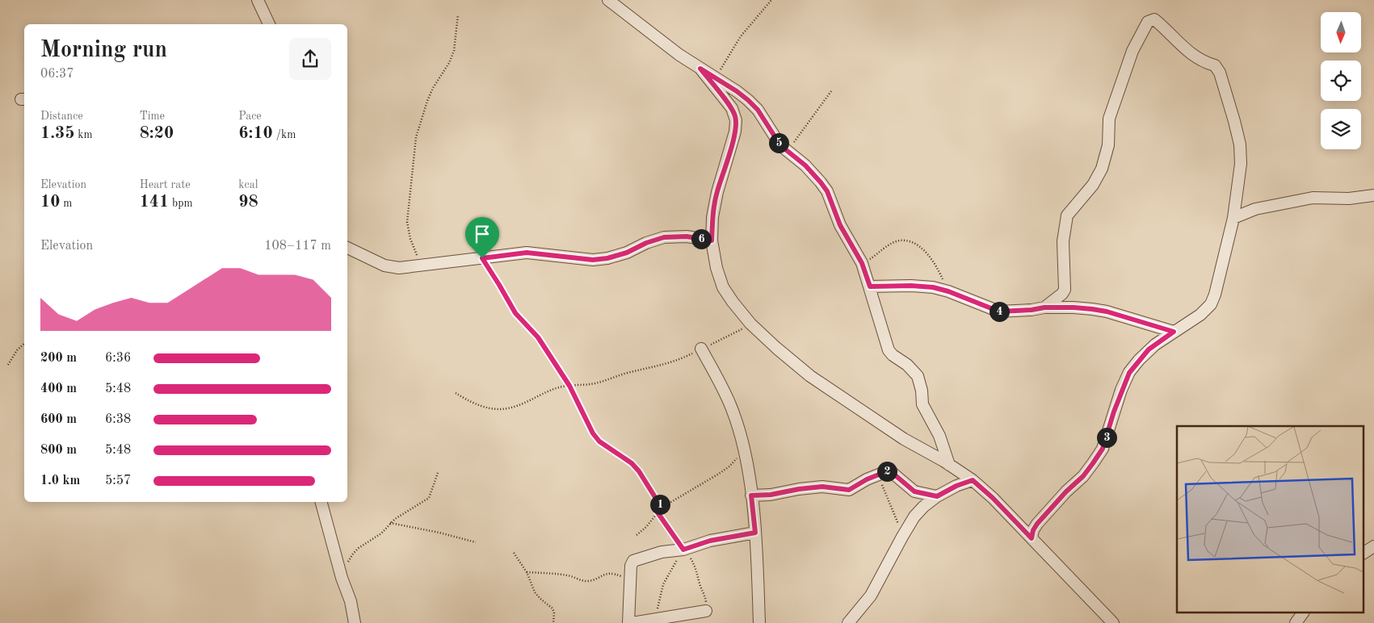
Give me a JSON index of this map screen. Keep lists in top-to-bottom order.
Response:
{
  "north": "bottom",
  "page": {
    "heading": ["Morning run", "06:37"],
    "stats": [
      ["Distance", "1.35 km"],
      ["Time", "8:20"],
      ["Pace", "6:10 /km"],
      ["Elevation", "10 m"],
      ["Heart rate", "141 bpm"],
      ["kcal", "98"]
    ],
    "pins": [
      "5",
      "6",
      "4",
      "3",
      "2",
      "1"
    ],
    "chart": ["Elevation", "108–117 m"],
    "list": [
      {
        "name": "200 m",
        "note": "6:36"
      },
      {
        "name": "400 m",
        "note": "5:48"
      },
      {
        "name": "600 m",
        "note": "6:38"
      },
      {
        "name": "800 m",
        "note": "5:48"
      },
      {
        "name": "1.0 km",
        "note": "5:57"
      }
    ]
  }
}
